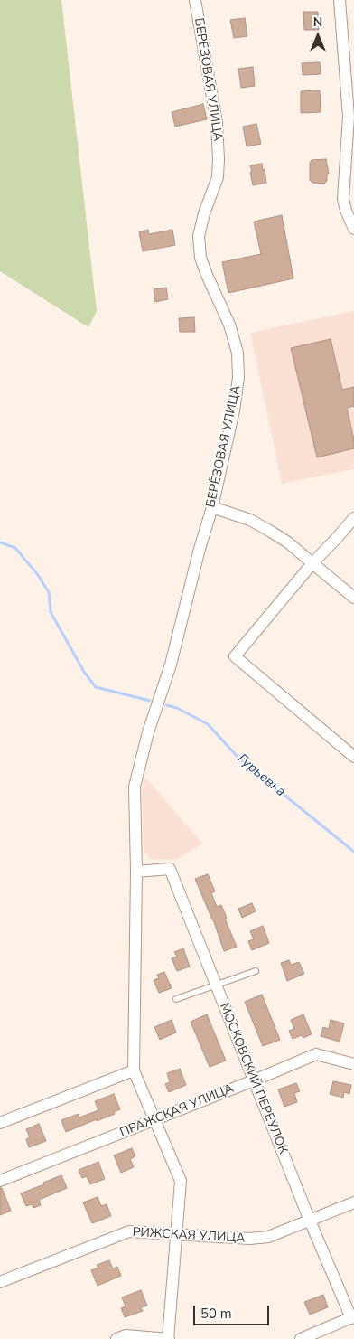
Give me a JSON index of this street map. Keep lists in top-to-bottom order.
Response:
{
  "streets": {
    "street": [
      "БЕРЁЗОВАЯ УЛИЦА",
      "МОСКОВСКИЙ ПЕРЕУЛОК",
      "ПРАЖСКАЯ УЛИЦА",
      "РИЖСКАЯ УЛИЦА"
    ]
  },
  "crossings": [
    ["БЕРЁЗОВАЯ УЛИЦА", "МОСКОВСКИЙ ПЕРЕУЛОК"],
    ["МОСКОВСКИЙ ПЕРЕУЛОК", "ПРАЖСКАЯ УЛИЦА"],
    ["МОСКОВСКИЙ ПЕРЕУЛОК", "РИЖСКАЯ УЛИЦА"]
  ],
  "water": ["Гурьевка"],
  "scale_bar": "50 m",
  "north": "top"
}
